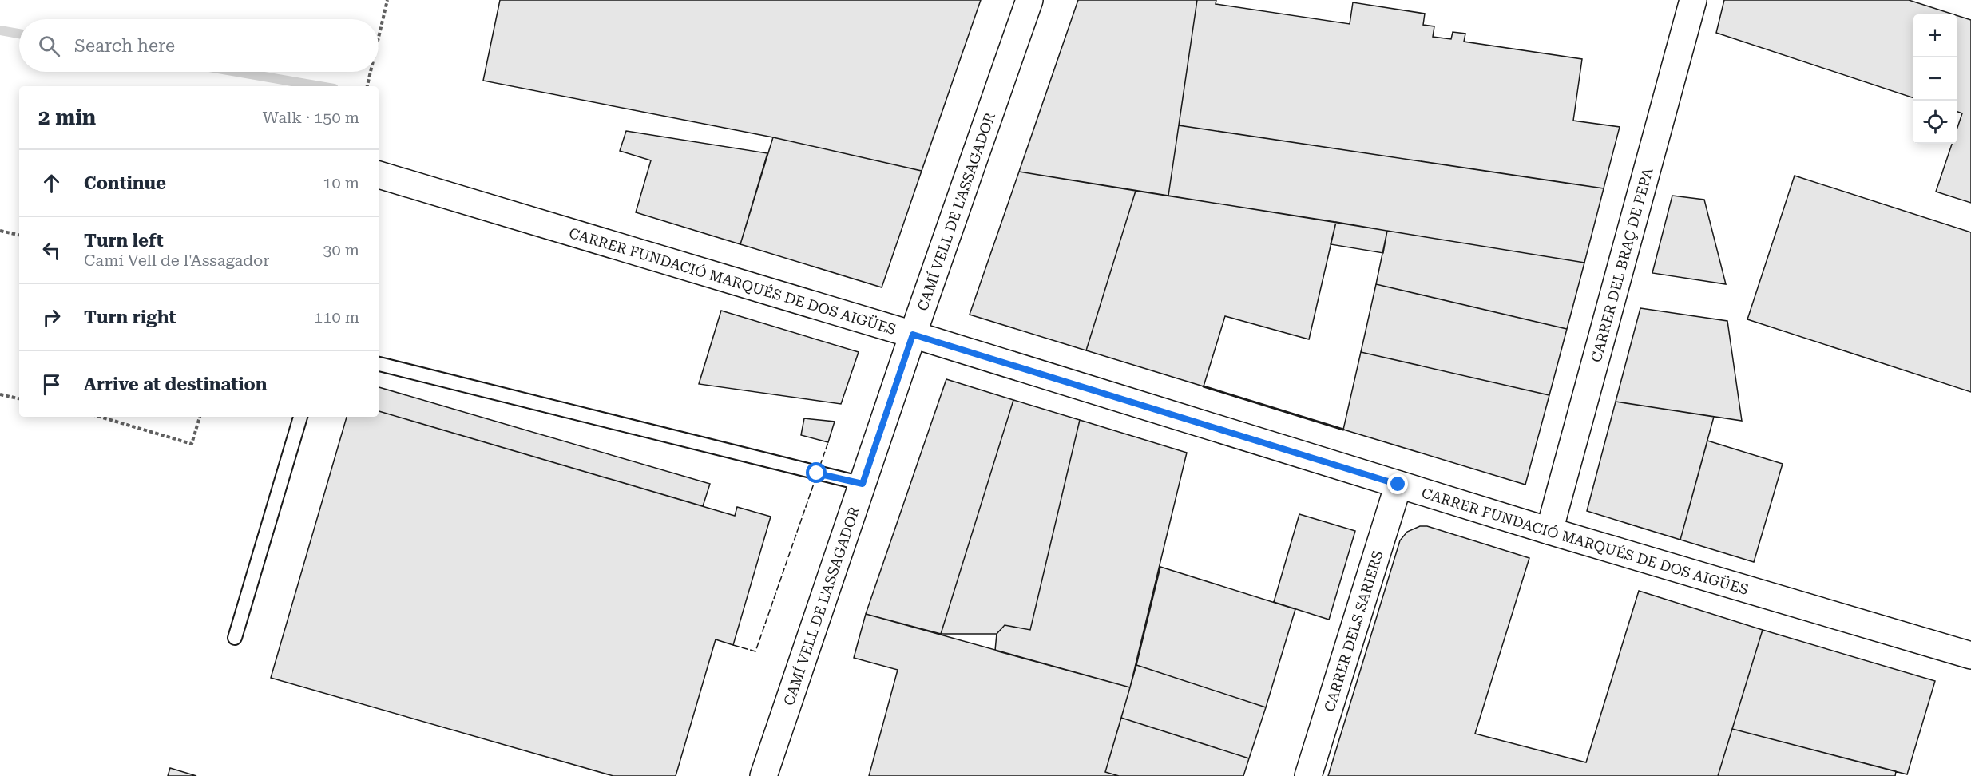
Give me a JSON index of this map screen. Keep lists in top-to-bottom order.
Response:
{
  "streets": {
    "street": [
      "CAMÍ VELL DE L'ASSAGADOR",
      "CARRER DEL BRAÇ DE PEPA",
      "CARRER FUNDACIÓ MARQUÉS DE DOS AIGÜES",
      "CARRER DELS SARIERS"
    ]
  },
  "crossings": [
    ["CAMÍ VELL DE L'ASSAGADOR", "CARRER FUNDACIÓ MARQUÉS DE DOS AIGÜES"],
    ["CARRER DEL BRAÇ DE PEPA", "CARRER FUNDACIÓ MARQUÉS DE DOS AIGÜES"],
    ["CARRER FUNDACIÓ MARQUÉS DE DOS AIGÜES", "CARRER DELS SARIERS"]
  ],
  "page": {
    "map_buttons": ["+", "−"],
    "search": "Search here",
    "heading": ["2 min", "Walk · 150 m"],
    "list": [
      ["Continue", "10 m"],
      ["Turn left", "Camí Vell de l'Assagador", "30 m"],
      ["Turn right", "110 m"],
      "Arrive at destination"
    ]
  }
}
